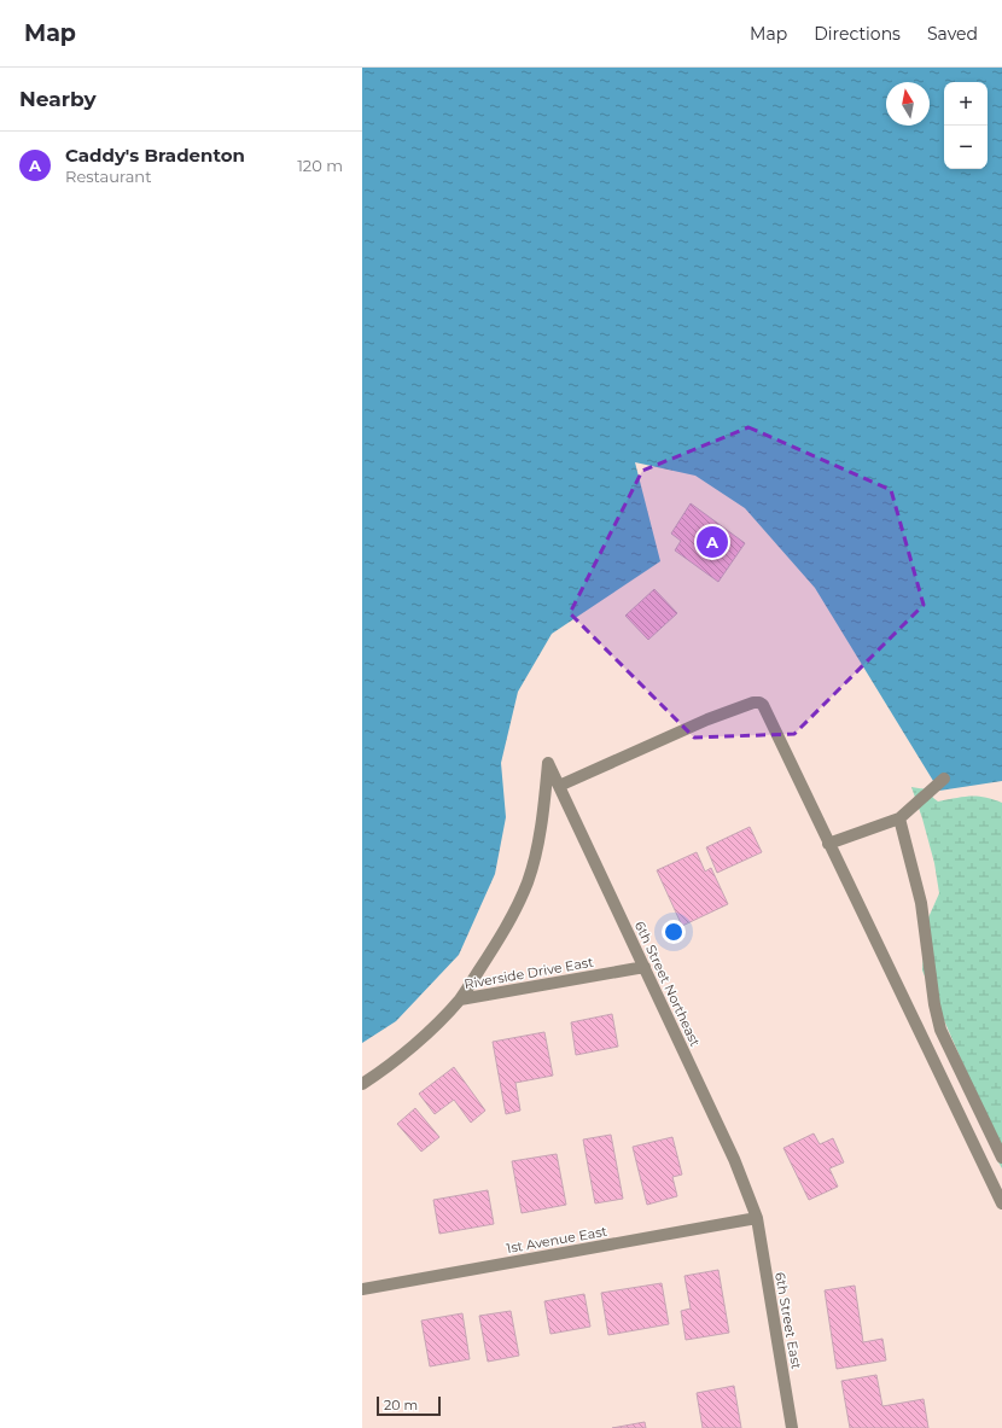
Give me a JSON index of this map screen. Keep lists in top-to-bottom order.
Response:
{
  "streets": {
    "street": [
      "Riverside Drive East",
      "6th Street Northeast",
      "1st Avenue East",
      "6th Street East"
    ]
  },
  "crossings": [
    ["Riverside Drive East", "6th Street Northeast"],
    ["6th Street Northeast", "1st Avenue East"],
    ["6th Street Northeast", "6th Street East"],
    ["1st Avenue East", "6th Street East"]
  ],
  "scale_bar": "20 m",
  "north": "top",
  "page": {
    "header": "Map",
    "nav": ["Map", "Directions", "Saved"],
    "heading": "Nearby",
    "map_buttons": ["+", "−"],
    "list": [
      {
        "mark": "A",
        "name": "Caddy's Bradenton",
        "note": "Restaurant",
        "value": "120 m"
      }
    ],
    "pins": "A",
    "scale": "20 m"
  }
}
